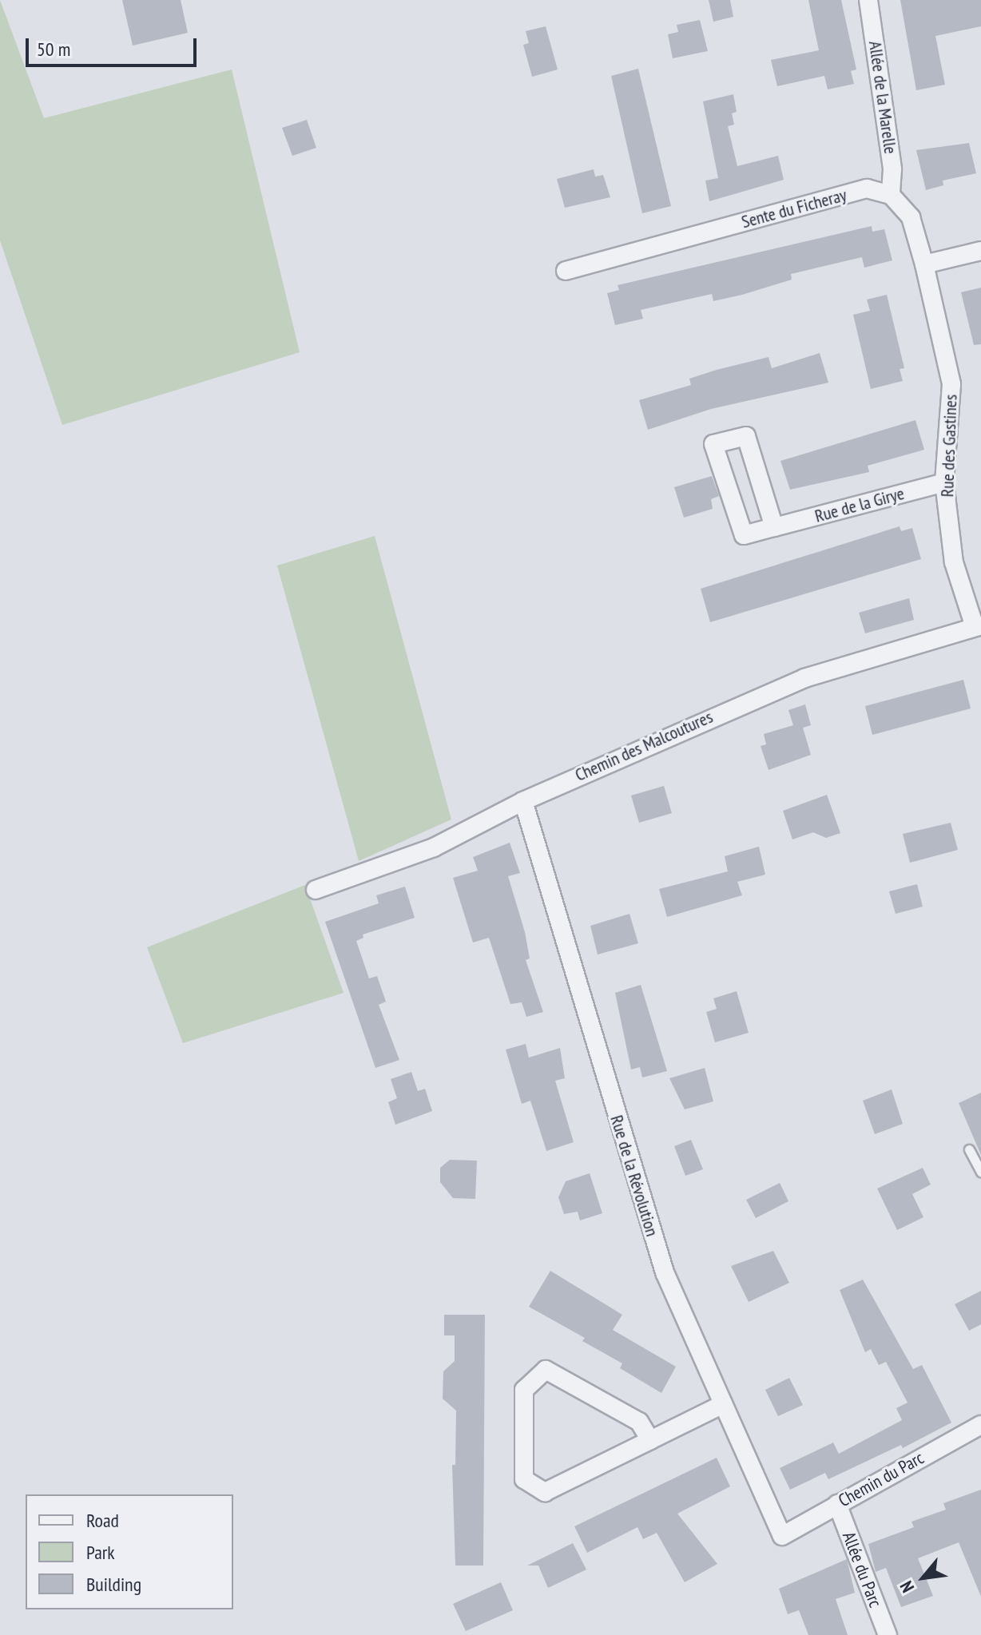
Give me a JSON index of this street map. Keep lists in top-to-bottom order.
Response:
{
  "streets": {
    "street": [
      "Allée de la Marelle",
      "Sente du Ficheray",
      "Rue des Gastines",
      "Rue de la Girye",
      "Chemin des Malcoutures",
      "Rue de la Révolution",
      "Chemin du Parc",
      "Allée du Parc"
    ]
  },
  "crossings": [
    ["Allée de la Marelle", "Sente du Ficheray"],
    ["Rue des Gastines", "Rue de la Girye"],
    ["Rue des Gastines", "Chemin des Malcoutures"],
    ["Chemin des Malcoutures", "Rue de la Révolution"],
    ["Rue de la Révolution", "Chemin du Parc"],
    ["Chemin du Parc", "Allée du Parc"]
  ],
  "legend": ["Road", "Park", "Building"],
  "scale_bar": "50 m",
  "north": "bottom left"
}
